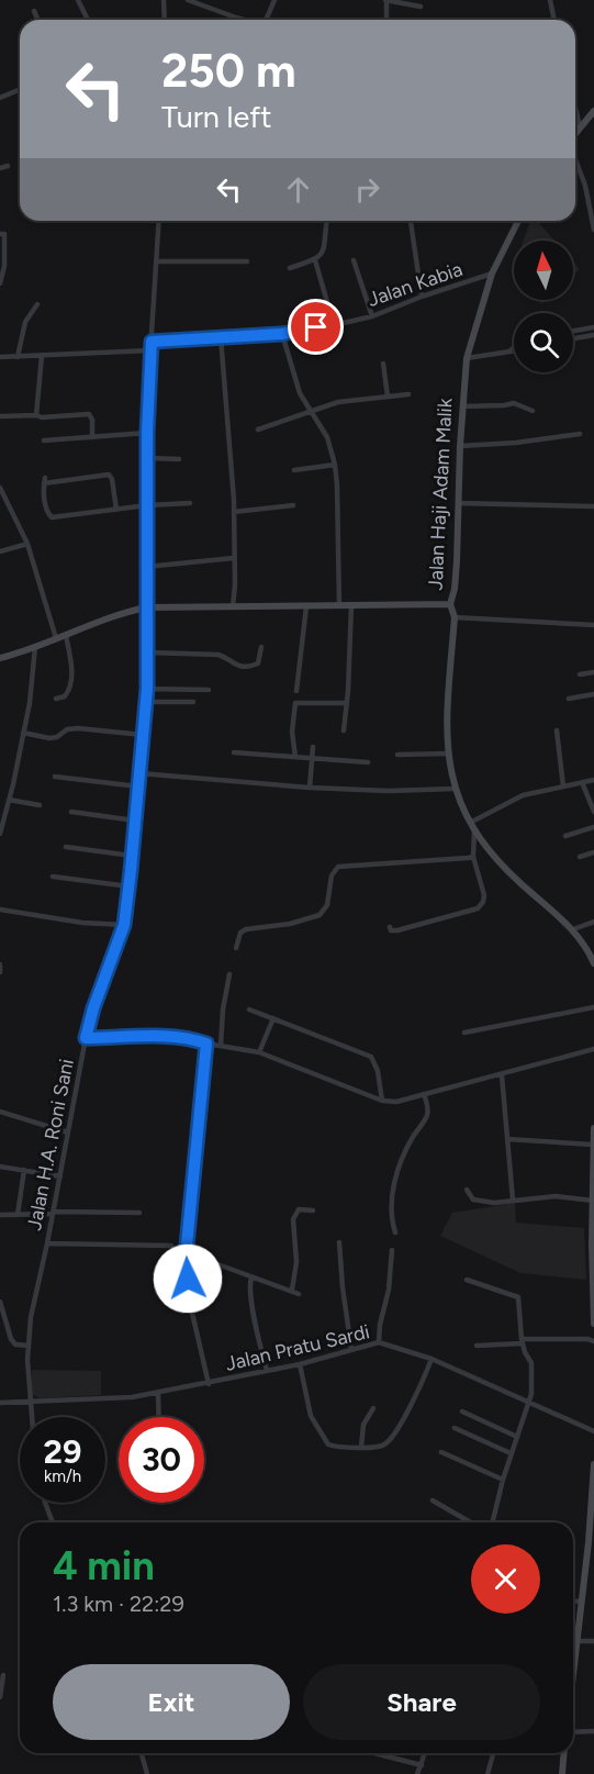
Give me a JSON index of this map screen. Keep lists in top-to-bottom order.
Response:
{
  "streets": {
    "street": [
      "Jalan Kabia",
      "Jalan Haji Adam Malik",
      "Jalan H.A. Roni Sani",
      "Jalan Pratu Sardi"
    ]
  },
  "crossings": [
    ["Jalan Kabia", "Jalan Haji Adam Malik"],
    ["Jalan Kabia", "Jalan H.A. Roni Sani"],
    ["Jalan Haji Adam Malik", "Jalan H.A. Roni Sani"],
    ["Jalan H.A. Roni Sani", "Jalan Pratu Sardi"]
  ],
  "north": "top",
  "page": {
    "turn": ["250 m", "Turn left"],
    "speed": "29 km/h",
    "limit": "30",
    "heading": ["4 min", "1.3 km · 22:29"],
    "buttons": ["Exit", "Share"]
  }
}
